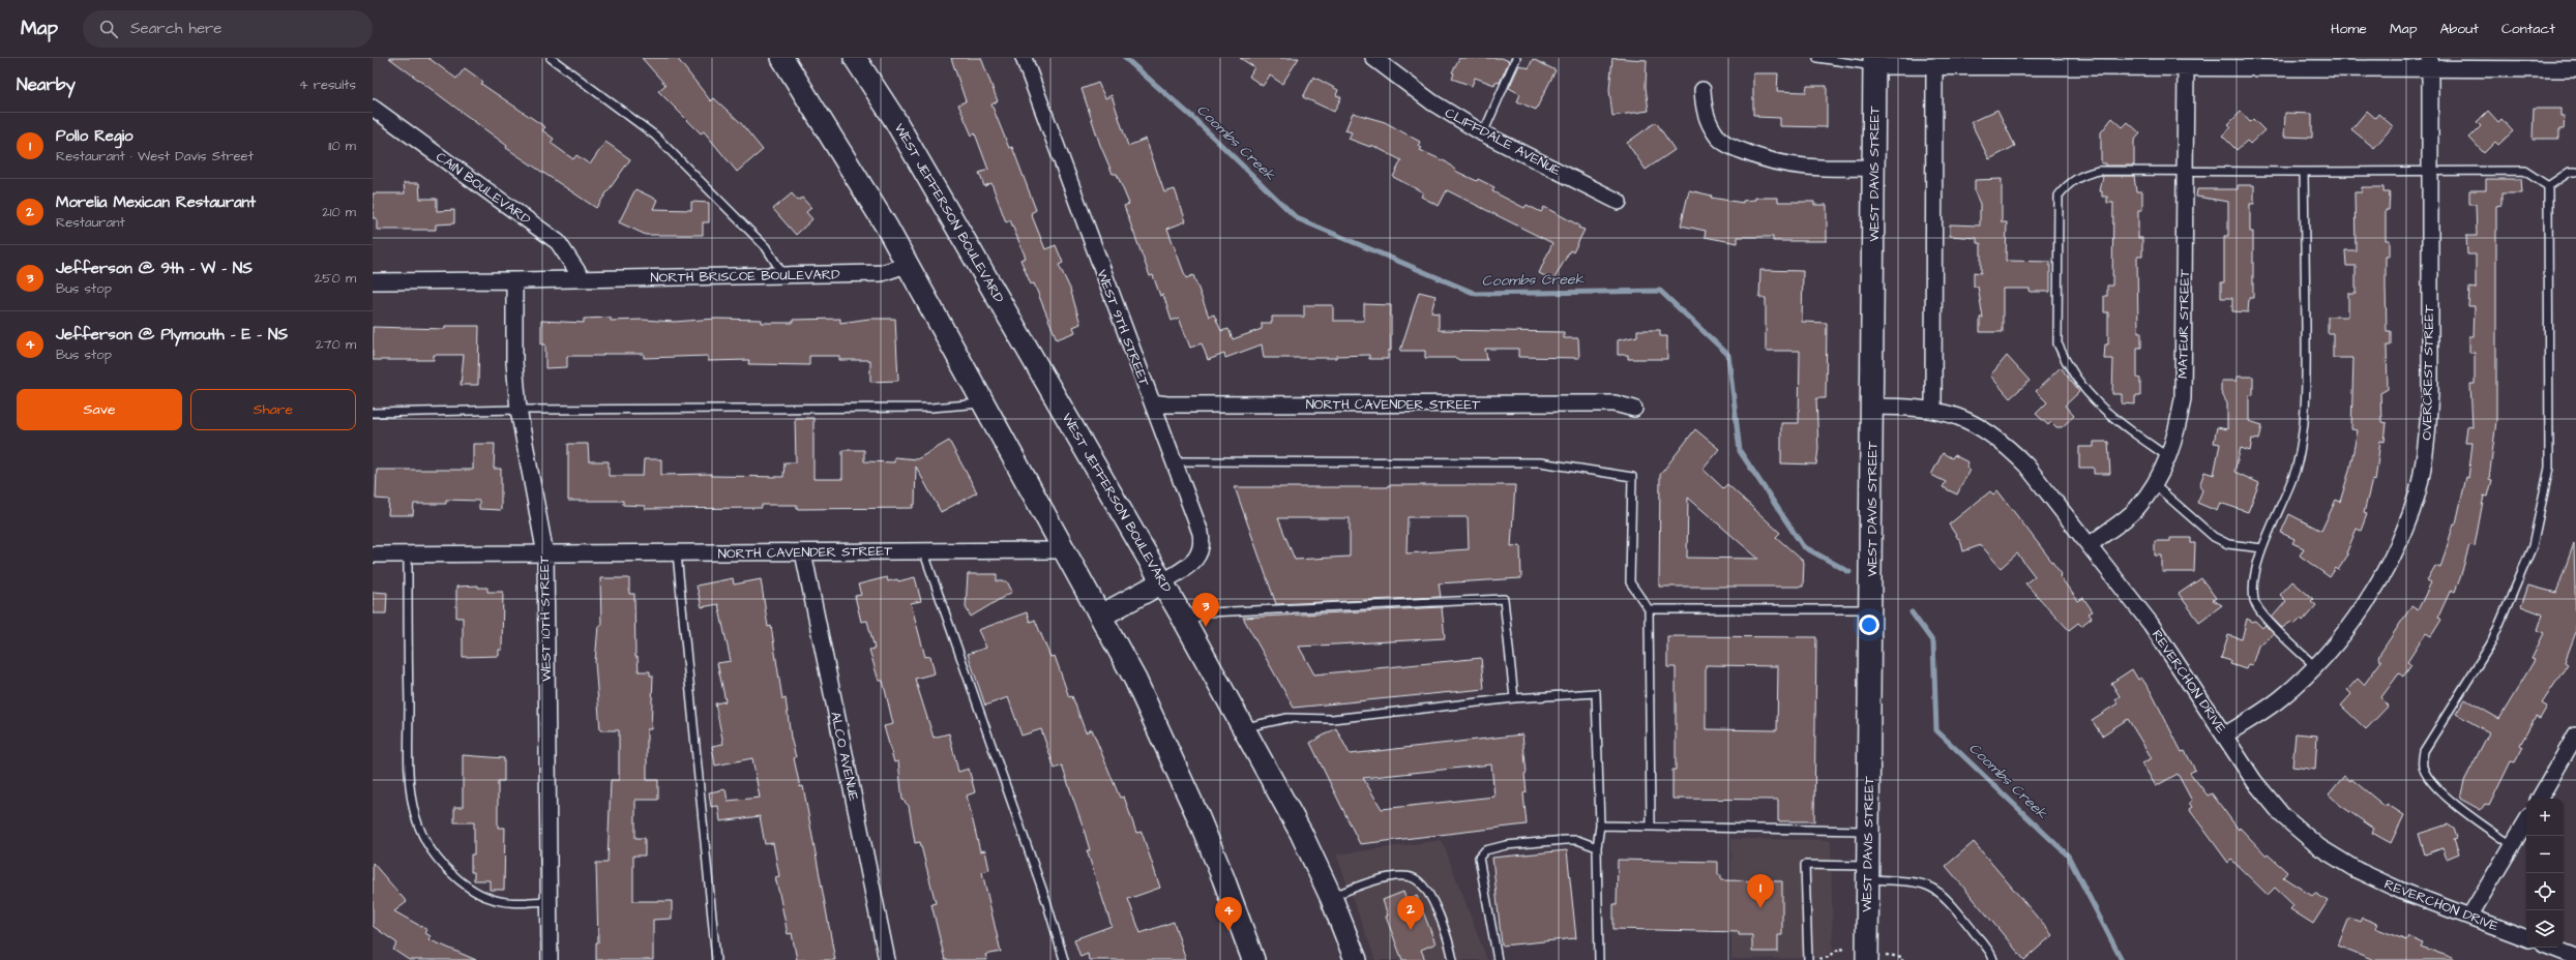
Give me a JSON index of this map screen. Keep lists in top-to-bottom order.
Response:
{
  "streets": {
    "main road": ["WEST DAVIS STREET", "WEST JEFFERSON BOULEVARD"],
    "street": [
      "CLIFFDALE AVENUE",
      "CAIN BOULEVARD",
      "NORTH BRISCOE BOULEVARD",
      "MATEUR STREET",
      "WEST 9TH STREET",
      "OVERCREST STREET",
      "NORTH CAVENDER STREET",
      "WEST 10TH STREET",
      "REVERCHON DRIVE",
      "ALCO AVENUE"
    ]
  },
  "crossings": [
    ["WEST DAVIS STREET", "REVERCHON DRIVE"],
    ["CAIN BOULEVARD", "NORTH BRISCOE BOULEVARD"],
    ["WEST JEFFERSON BOULEVARD", "WEST 9TH STREET"],
    ["NORTH BRISCOE BOULEVARD", "WEST 10TH STREET"],
    ["MATEUR STREET", "REVERCHON DRIVE"],
    ["WEST 9TH STREET", "NORTH CAVENDER STREET"],
    ["OVERCREST STREET", "REVERCHON DRIVE"],
    ["NORTH CAVENDER STREET", "WEST 10TH STREET"],
    ["NORTH CAVENDER STREET", "ALCO AVENUE"]
  ],
  "water": ["Coombs Creek"],
  "page": {
    "header": "Map",
    "search": "Search here",
    "nav": [
      "Home",
      "Map",
      "About",
      "Contact"
    ],
    "heading": ["Nearby", "4 results"],
    "list": [
      {
        "mark": "1",
        "name": "Pollo Regio",
        "note": "Restaurant · West Davis Street",
        "value": "110 m"
      },
      {
        "mark": "2",
        "name": "Morelia Mexican Restaurant",
        "note": "Restaurant",
        "value": "210 m"
      },
      {
        "mark": "3",
        "name": "Jefferson @ 9th - W - NS",
        "note": "Bus stop",
        "value": "250 m"
      },
      {
        "mark": "4",
        "name": "Jefferson @ Plymouth - E - NS",
        "note": "Bus stop",
        "value": "270 m"
      }
    ],
    "buttons": ["Save", "Share"],
    "pins": [
      "3",
      "1",
      "2",
      "4"
    ],
    "map_buttons": ["+", "−"]
  }
}
